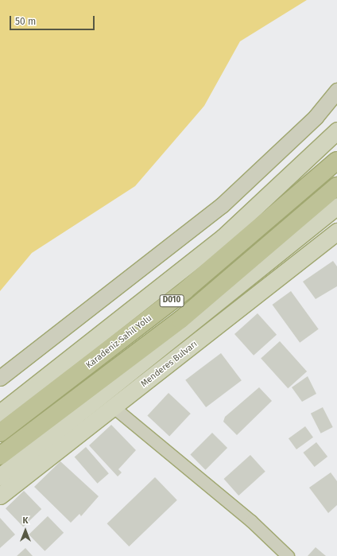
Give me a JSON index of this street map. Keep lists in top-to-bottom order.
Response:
{
  "streets": {
    "highway": ["D010", "Karadeniz Sahil Yolu"],
    "main road": ["Menderes Bulvarı"]
  },
  "scale_bar": "50 m",
  "north": "top"
}
